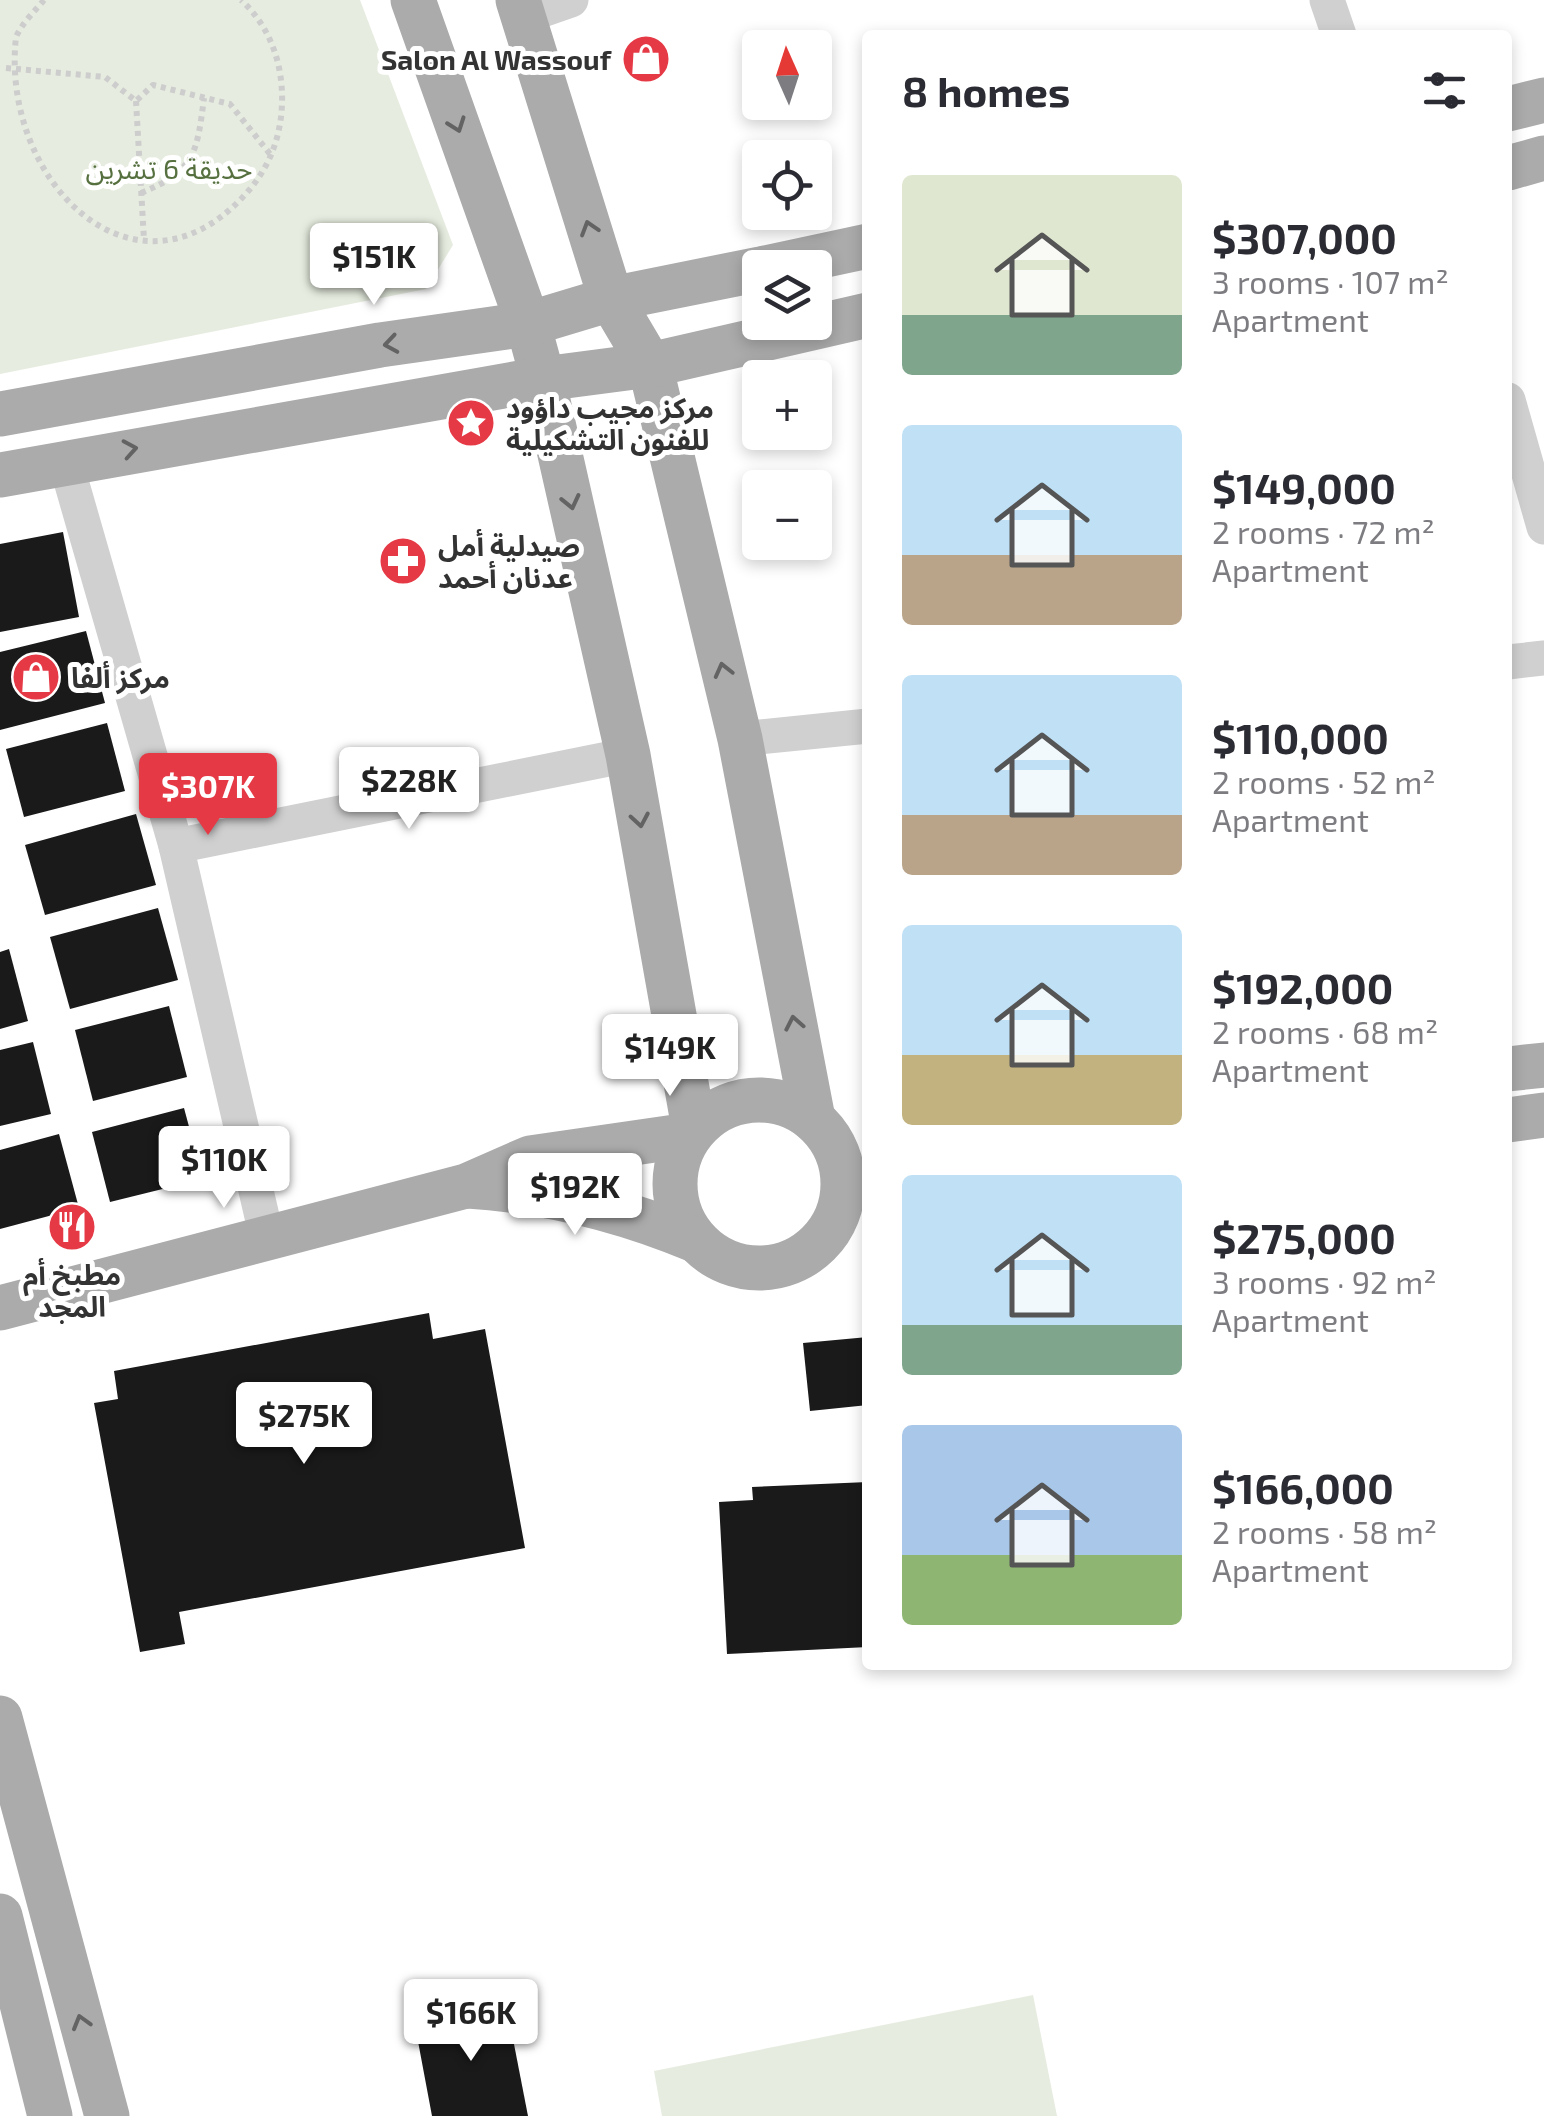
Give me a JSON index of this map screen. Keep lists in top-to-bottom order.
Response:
{
  "parks": ["حديقة 6 تشرين"],
  "places": {
    "shop": ["Salon Al Wassouf", "مركز ألفا"],
    "place": ["مركز مجيب داؤود للفنون التشكيلية"],
    "pharmacy": ["صيدلية أمل عدنان أحمد"],
    "restaurant": ["مطبخ أم المجد"]
  },
  "north": "top",
  "page": {
    "map_buttons": ["+", "−"],
    "heading": "8 homes",
    "list": [
      {
        "name": "$307,000",
        "note": "3 rooms · 107 m² · Apartment"
      },
      {
        "name": "$149,000",
        "note": "2 rooms · 72 m² · Apartment"
      },
      {
        "name": "$110,000",
        "note": "2 rooms · 52 m² · Apartment"
      },
      {
        "name": "$192,000",
        "note": "2 rooms · 68 m² · Apartment"
      },
      {
        "name": "$275,000",
        "note": "3 rooms · 92 m² · Apartment"
      },
      {
        "name": "$166,000",
        "note": "2 rooms · 58 m² · Apartment"
      }
    ],
    "price": [
      "$151K",
      "$228K",
      "$307K",
      "$149K",
      "$110K",
      "$192K",
      "$275K",
      "$166K"
    ]
  }
}
